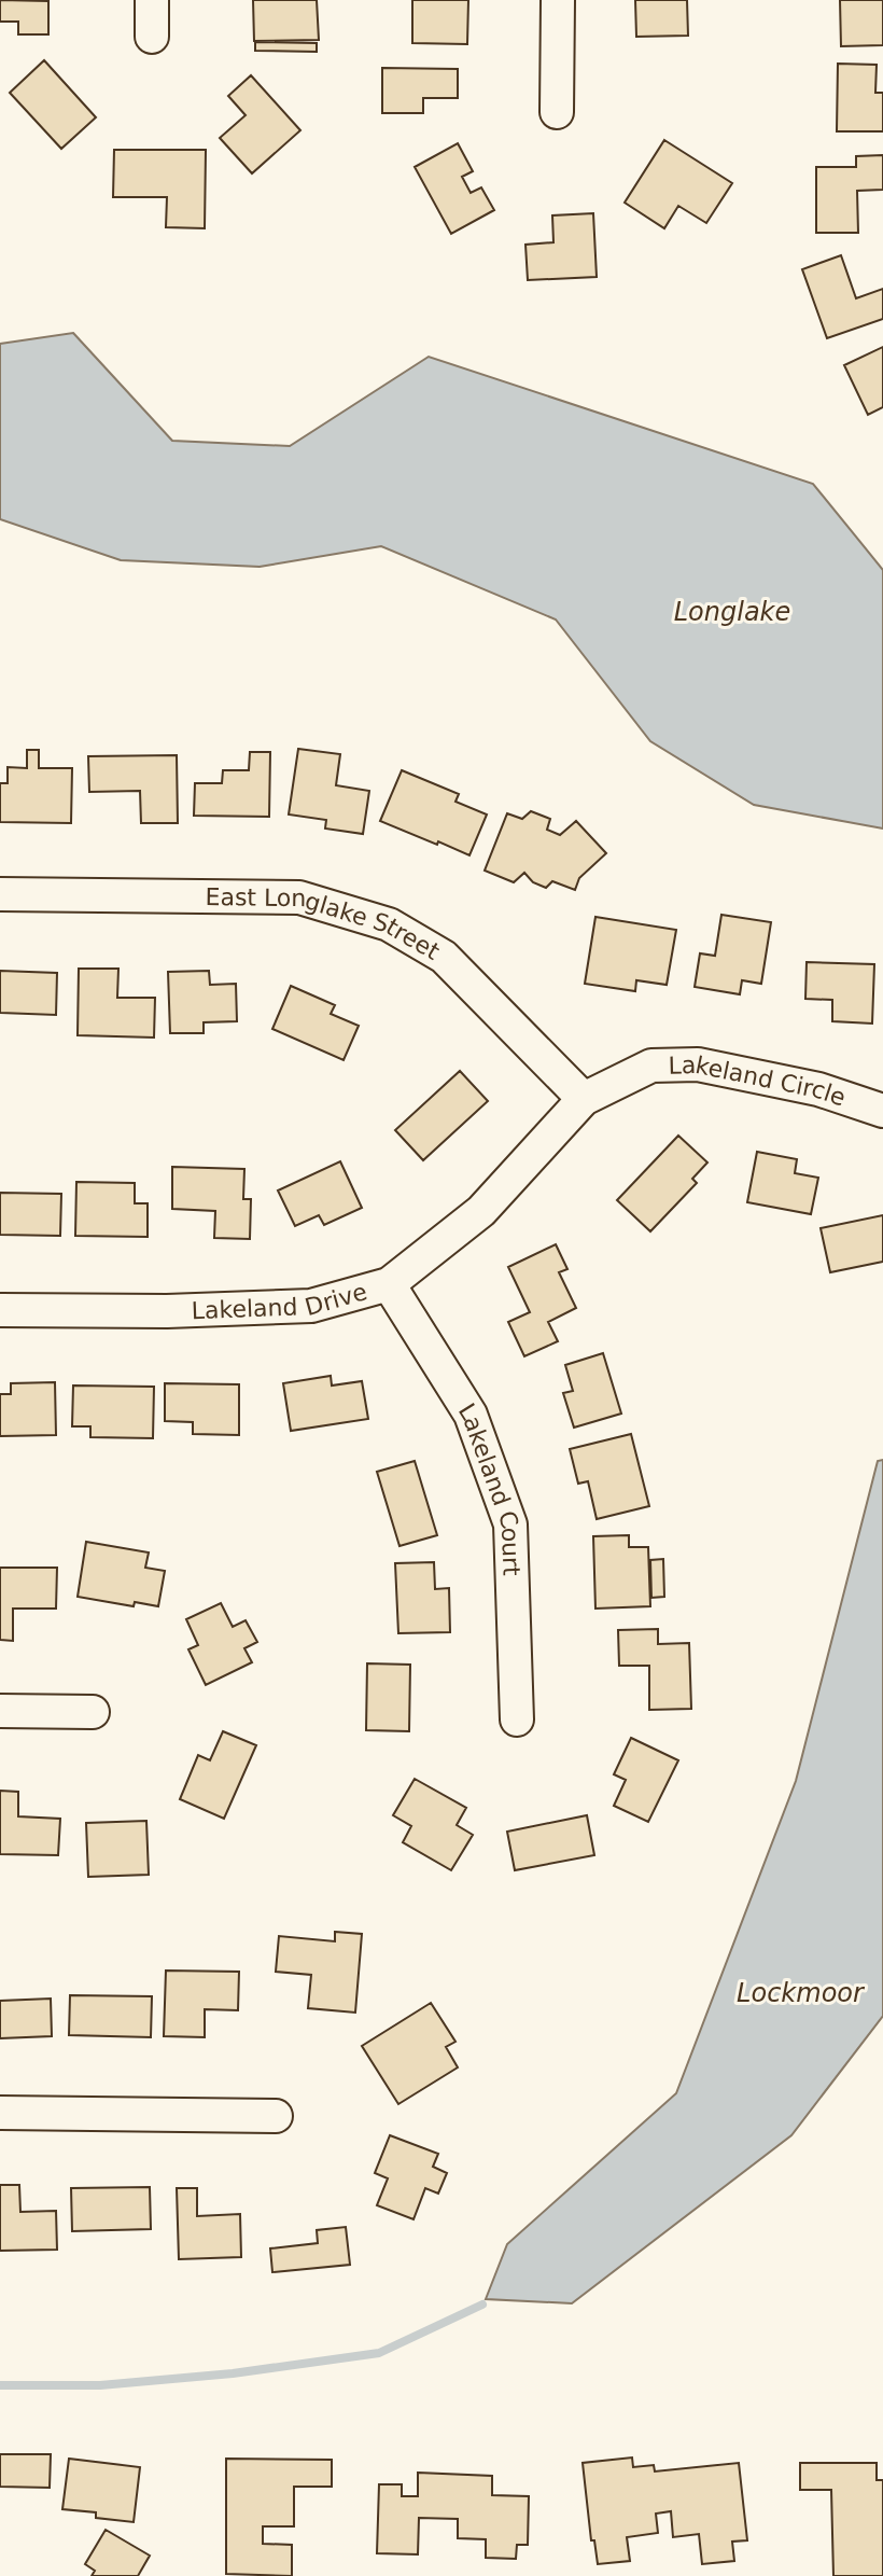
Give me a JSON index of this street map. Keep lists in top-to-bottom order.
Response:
{
  "streets": {
    "street": [
      "East Longlake Street",
      "Lakeland Circle",
      "Lakeland Drive",
      "Lakeland Court"
    ]
  },
  "crossings": [
    ["East Longlake Street", "Lakeland Circle"],
    ["East Longlake Street", "Lakeland Drive"],
    ["Lakeland Circle", "Lakeland Drive"],
    ["Lakeland Drive", "Lakeland Court"]
  ],
  "water": ["Longlake", "Lockmoor"]
}
